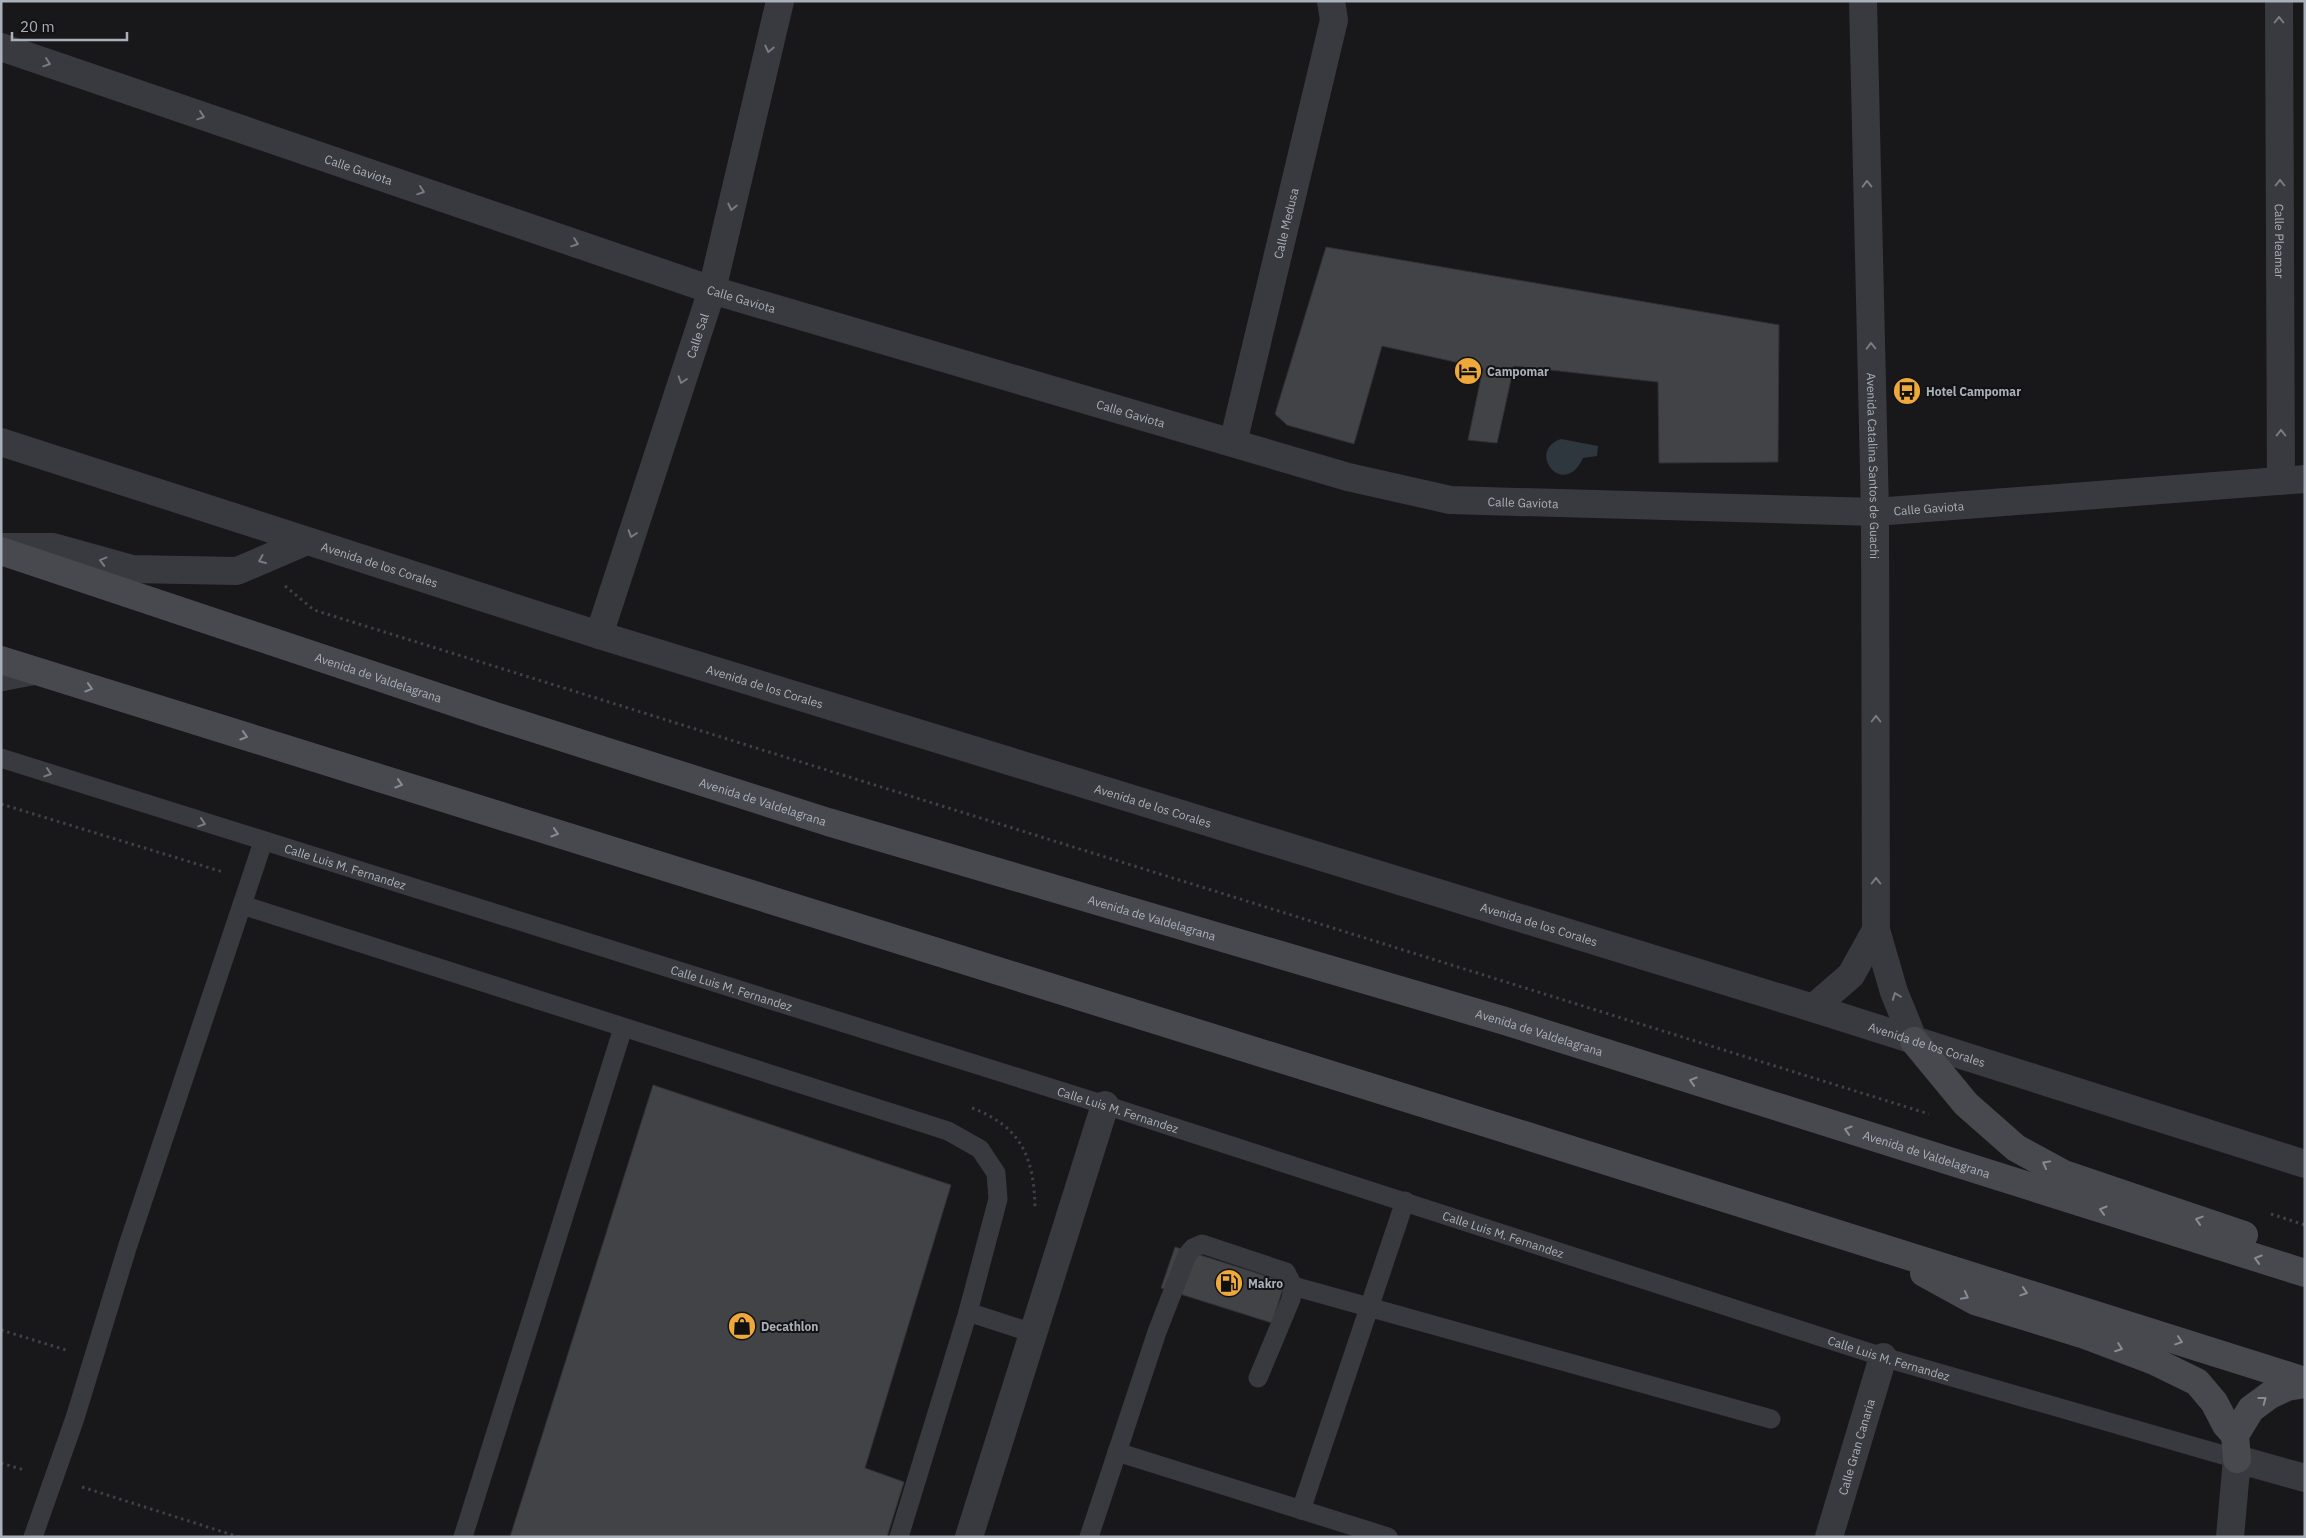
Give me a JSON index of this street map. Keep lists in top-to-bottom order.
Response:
{
  "streets": {
    "main road": ["Avenida de Valdelagrana"],
    "street": [
      "Calle Gaviota",
      "Calle Medusa",
      "Calle Pleamar",
      "Calle Sal",
      "Avenida Catalina Santos de Guachi",
      "Avenida de los Corales",
      "Calle Gran Canaria"
    ],
    "lane": ["Calle Luis M. Fernandez"]
  },
  "crossings": [
    ["Calle Gaviota", "Calle Medusa"],
    ["Calle Gaviota", "Calle Pleamar"],
    ["Calle Gaviota", "Calle Sal"],
    ["Calle Gaviota", "Avenida Catalina Santos de Guachi"],
    ["Calle Sal", "Avenida de los Corales"],
    ["Avenida Catalina Santos de Guachi", "Avenida de los Corales"],
    ["Calle Luis M. Fernandez", "Calle Gran Canaria"]
  ],
  "one_way": ["Calle Pleamar", "Calle Sal", "Avenida Catalina Santos de Guachi"],
  "places": {
    "hotel": ["Campomar"],
    "bus stop": ["Hotel Campomar"],
    "fuel station": ["Makro"],
    "shop": ["Decathlon"]
  },
  "scale_bar": "20 m"
}
